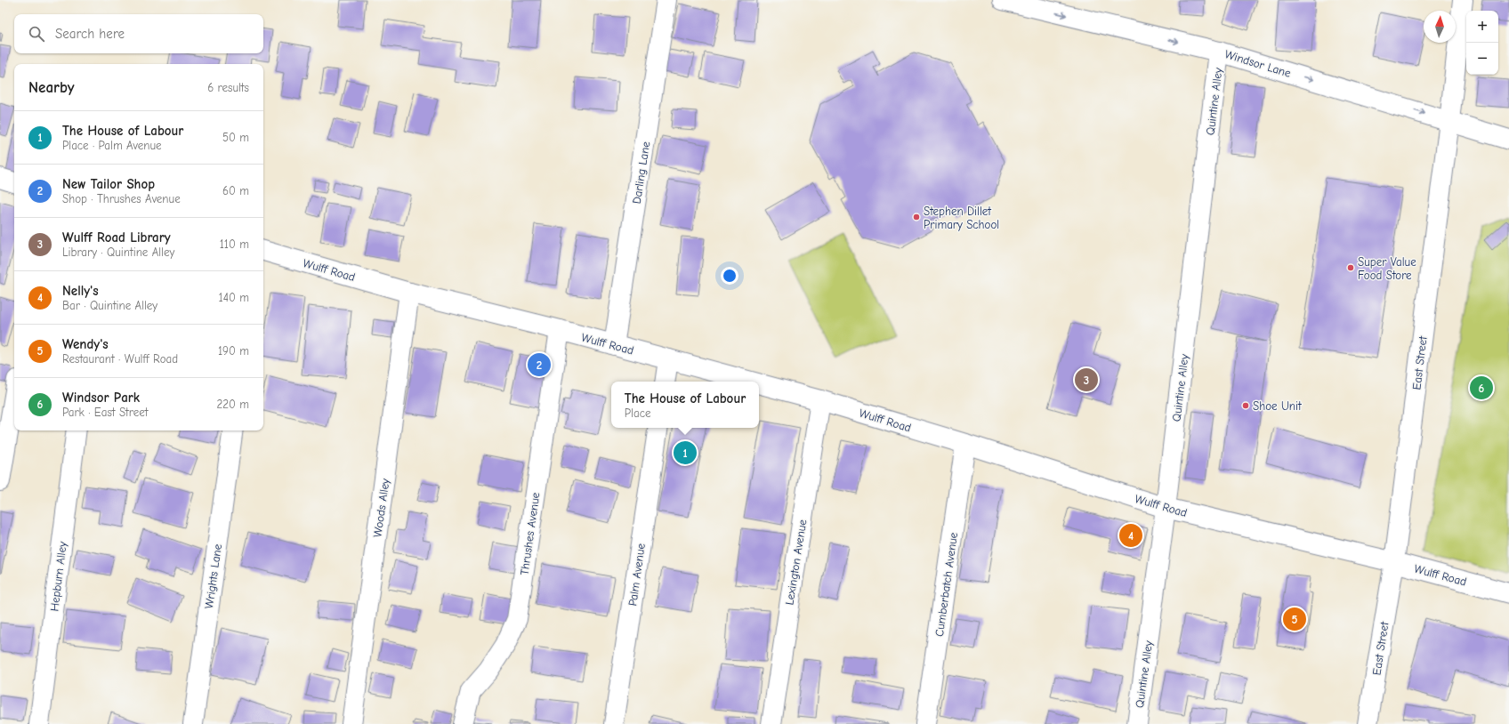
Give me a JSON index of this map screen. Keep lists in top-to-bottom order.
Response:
{
  "streets": {
    "street": [
      "Windsor Lane",
      "Quintine Alley",
      "Darling Lane",
      "Wulff Road",
      "East Street",
      "Woods Alley",
      "Thrushes Avenue",
      "Lexington Avenue",
      "Palm Avenue",
      "Hepburn Alley",
      "Wrights Lane",
      "Cumberbatch Avenue"
    ]
  },
  "crossings": [
    ["Windsor Lane", "Quintine Alley"],
    ["Windsor Lane", "East Street"],
    ["Quintine Alley", "Wulff Road"],
    ["Darling Lane", "Wulff Road"],
    ["Wulff Road", "East Street"],
    ["Wulff Road", "Woods Alley"],
    ["Wulff Road", "Thrushes Avenue"],
    ["Wulff Road", "Lexington Avenue"],
    ["Wulff Road", "Cumberbatch Avenue"]
  ],
  "one_way": ["Windsor Lane"],
  "places": ["Stephen Dillet Primary School", "Super Value Food Store", "Shoe Unit"],
  "north": "top",
  "page": {
    "map_buttons": ["+", "−"],
    "search": "Search here",
    "heading": ["Nearby", "6 results"],
    "list": [
      {
        "mark": "1",
        "name": "The House of Labour",
        "note": "Place · Palm Avenue",
        "value": "50 m"
      },
      {
        "mark": "2",
        "name": "New Tailor Shop",
        "note": "Shop · Thrushes Avenue",
        "value": "60 m"
      },
      {
        "mark": "3",
        "name": "Wulff Road Library",
        "note": "Library · Quintine Alley",
        "value": "110 m"
      },
      {
        "mark": "4",
        "name": "Nelly's",
        "note": "Bar · Quintine Alley",
        "value": "140 m"
      },
      {
        "mark": "5",
        "name": "Wendy's",
        "note": "Restaurant · Wulff Road",
        "value": "190 m"
      },
      {
        "mark": "6",
        "name": "Windsor Park",
        "note": "Park · East Street",
        "value": "220 m"
      }
    ],
    "pins": [
      "2",
      "3",
      "6",
      "1",
      "4",
      "5"
    ],
    "popup": ["The House of Labour", "Place"]
  }
}
